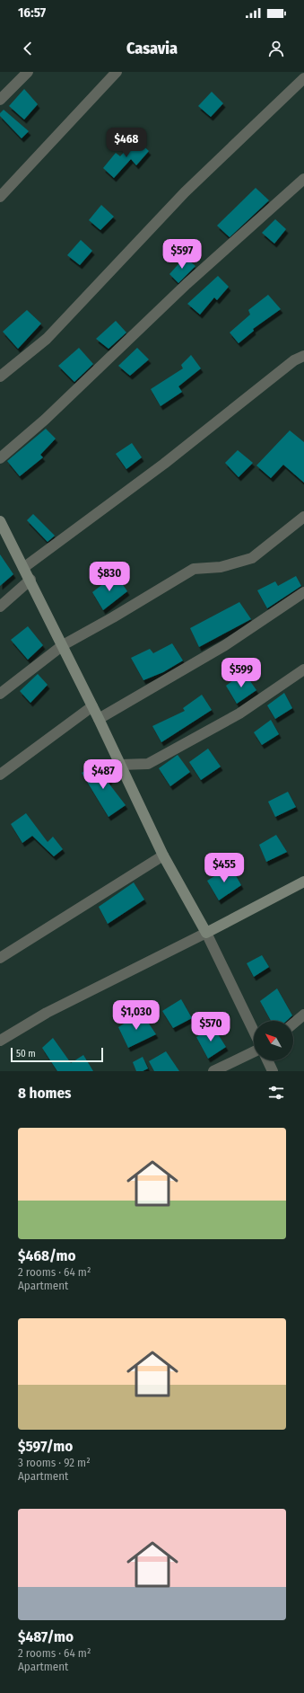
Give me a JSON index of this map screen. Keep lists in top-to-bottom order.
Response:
{
  "scale_bar": "50 m",
  "north": "top left",
  "page": {
    "status": "16:57",
    "header": "Casavia",
    "price": [
      "$468",
      "$597",
      "$830",
      "$599",
      "$487",
      "$455",
      "$1,030",
      "$570"
    ],
    "scale": "50 m",
    "heading": "8 homes",
    "list": [
      {
        "name": "$468/mo",
        "note": "2 rooms · 64 m² · Apartment"
      },
      {
        "name": "$597/mo",
        "note": "3 rooms · 92 m² · Apartment"
      },
      {
        "name": "$487/mo",
        "note": "2 rooms · 64 m² · Apartment"
      }
    ]
  }
}
